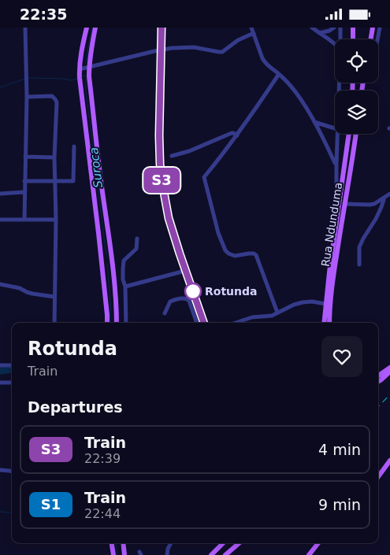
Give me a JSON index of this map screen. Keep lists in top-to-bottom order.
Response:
{
  "streets": {
    "main road": ["Rua Ndunduma"]
  },
  "water": ["Suroca"],
  "places": ["Rotunda"],
  "page": {
    "status": "22:35",
    "on_map": "S3",
    "heading": [
      ["Rotunda", "Train"],
      "Departures"
    ],
    "list": [
      {
        "mark": "S3",
        "name": "Train",
        "note": "22:39",
        "value": "4 min"
      },
      {
        "mark": "S1",
        "name": "Train",
        "note": "22:44",
        "value": "9 min"
      }
    ]
  }
}
